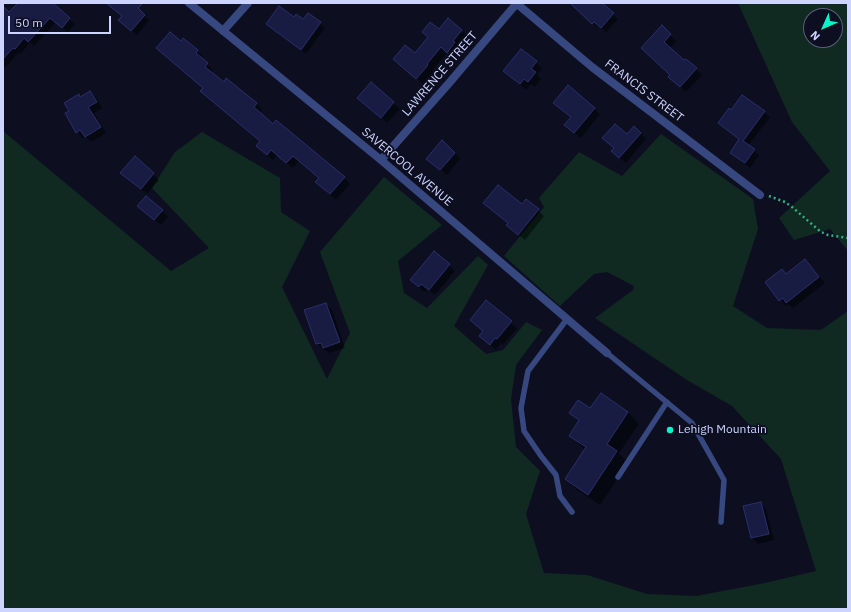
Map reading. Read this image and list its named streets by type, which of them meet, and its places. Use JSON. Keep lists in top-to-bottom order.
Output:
{
  "streets": {
    "street": ["LAWRENCE STREET", "FRANCIS STREET", "SAVERCOOL AVENUE"]
  },
  "crossings": [
    ["LAWRENCE STREET", "FRANCIS STREET"],
    ["LAWRENCE STREET", "SAVERCOOL AVENUE"]
  ],
  "places": ["Lehigh Mountain"],
  "scale_bar": "50 m",
  "north": "bottom left"
}
